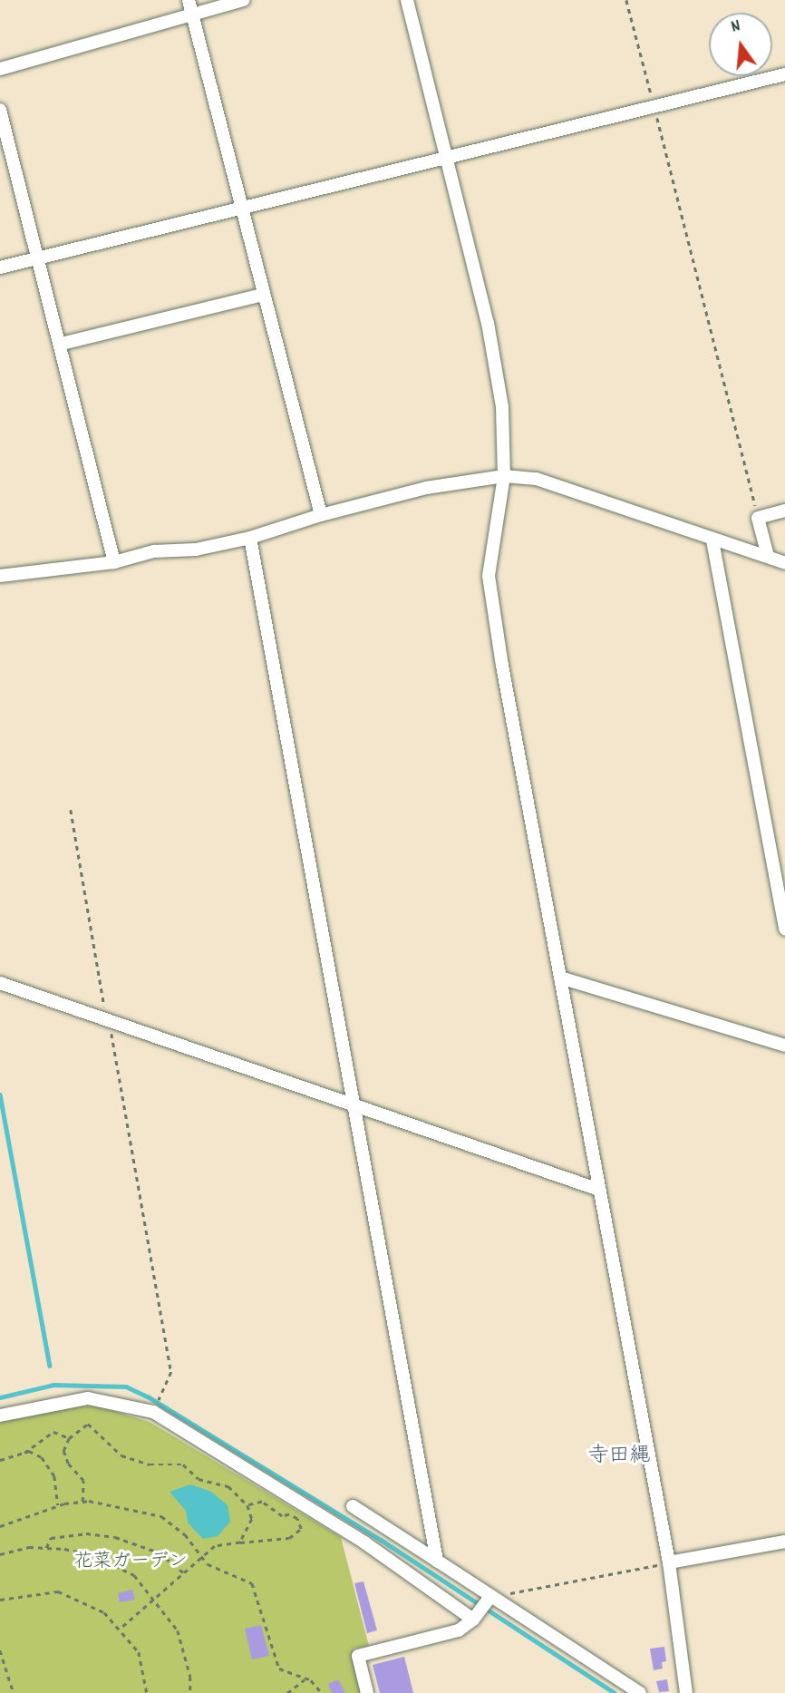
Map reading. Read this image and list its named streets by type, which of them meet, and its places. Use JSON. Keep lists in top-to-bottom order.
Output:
{
  "districts": ["寺田縄"],
  "parks": ["花菜ガーデン"],
  "north": "top"
}
